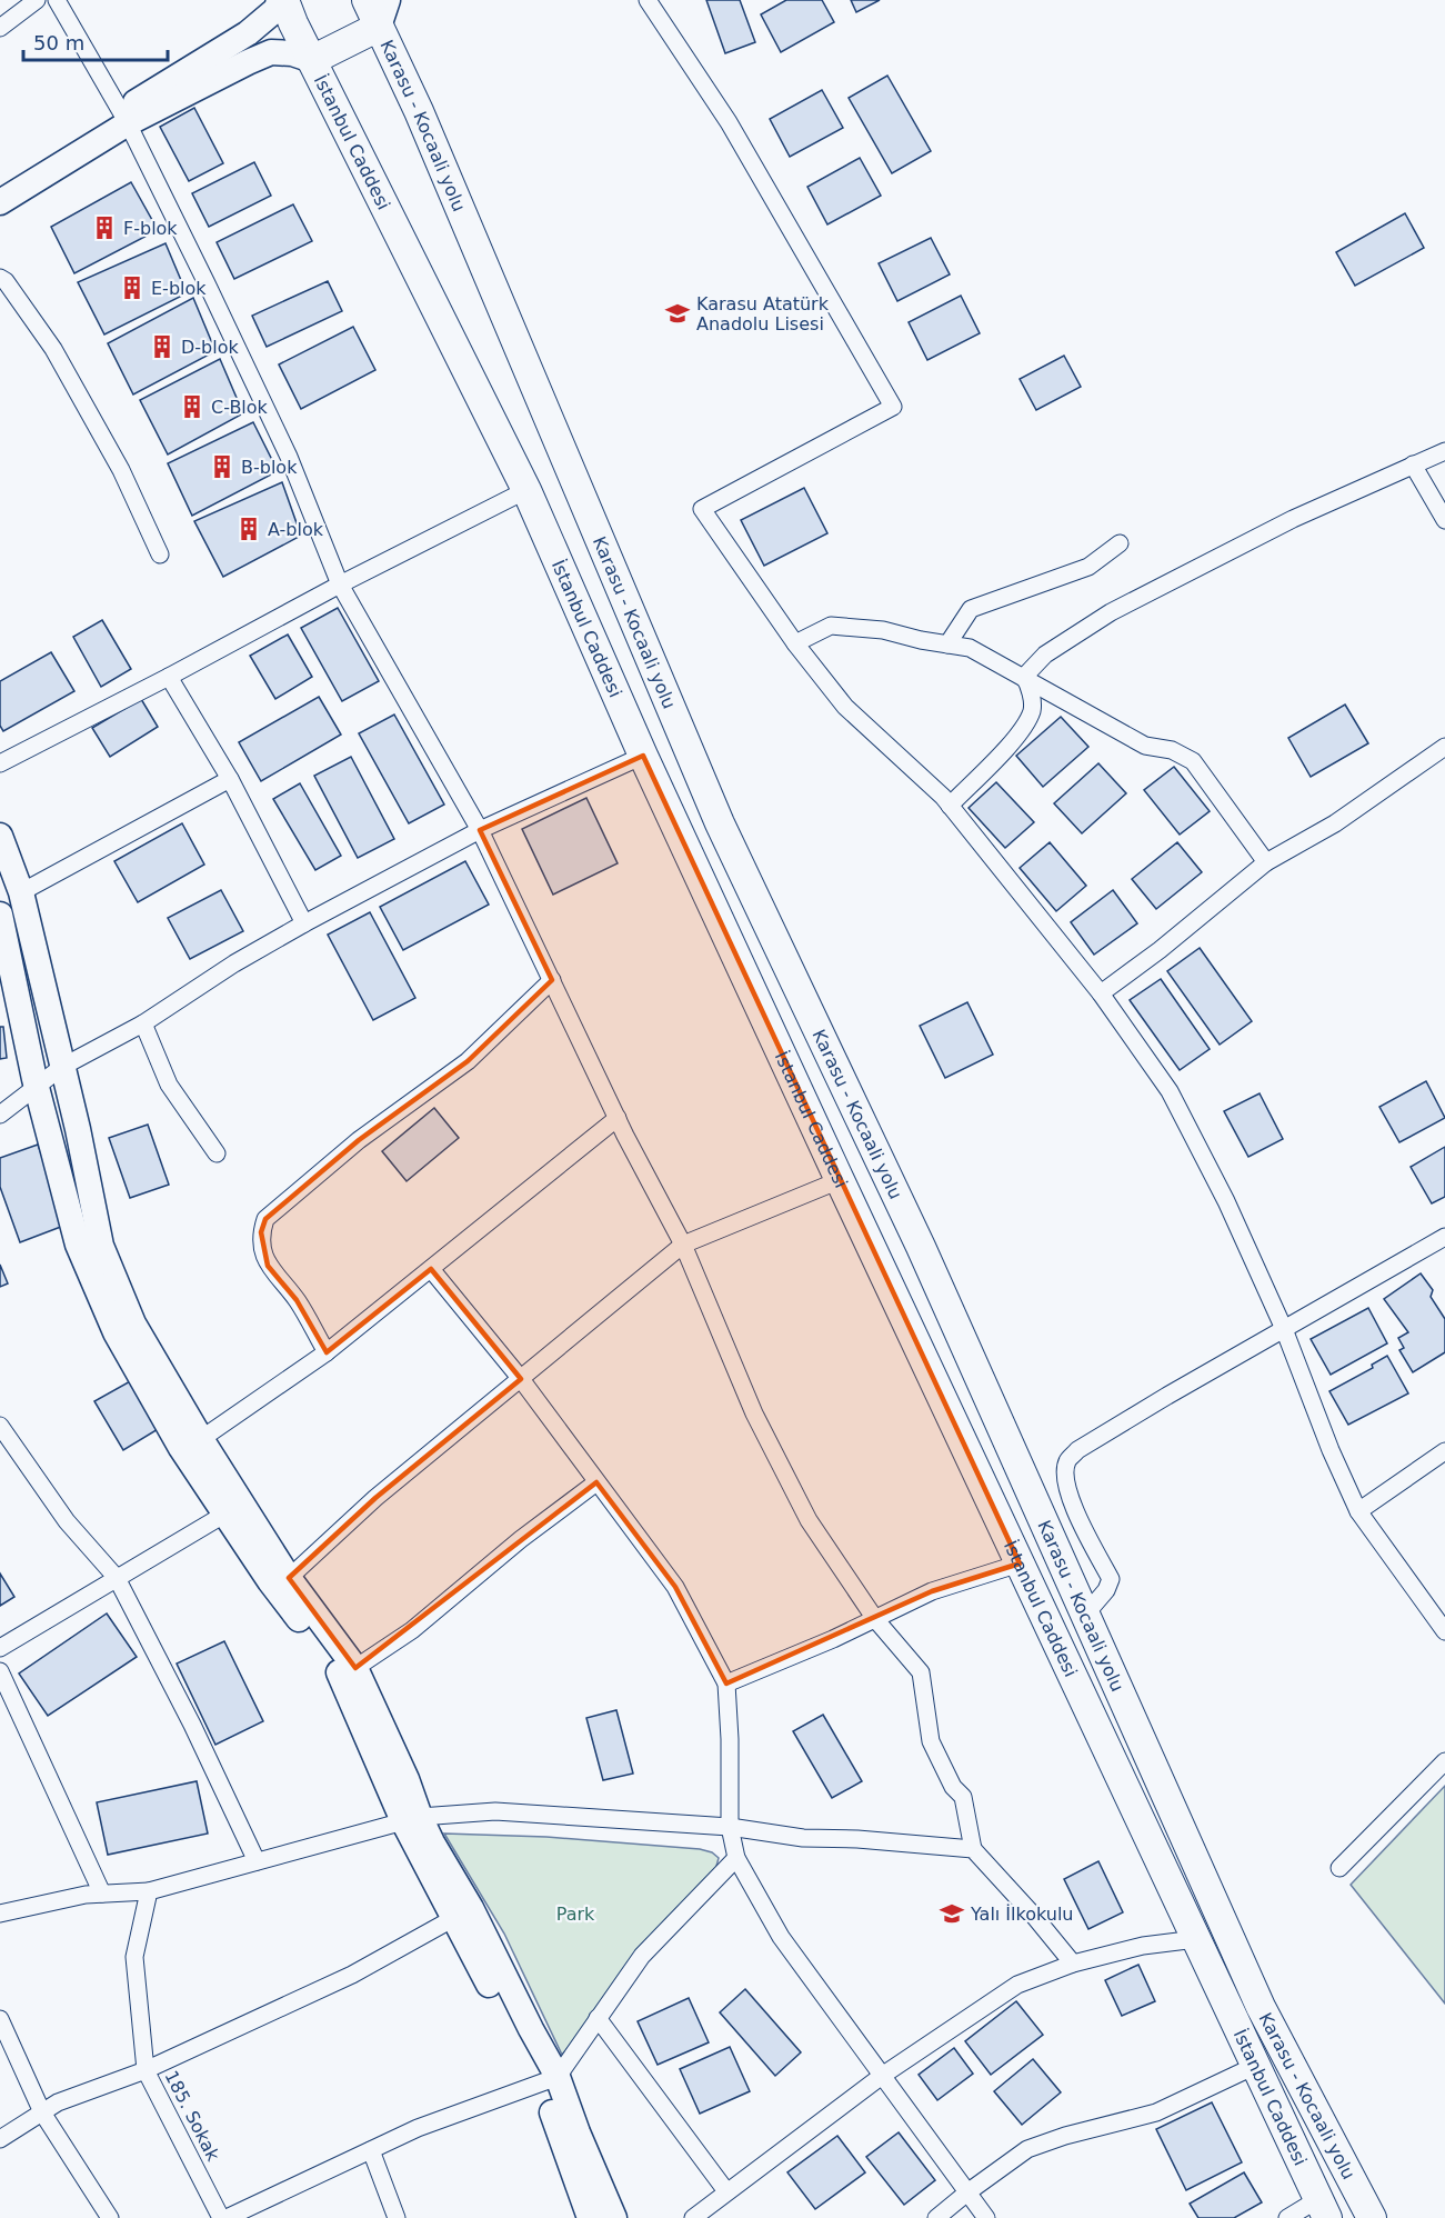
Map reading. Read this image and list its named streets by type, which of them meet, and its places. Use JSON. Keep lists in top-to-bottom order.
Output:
{
  "streets": {
    "highway": ["Karasu - Kocaali yolu", "İstanbul Caddesi"],
    "street": ["185. Sokak"]
  },
  "parks": ["Park"],
  "places": {
    "building": [
      "F-blok",
      "E-blok",
      "D-blok",
      "C-Blok",
      "B-blok",
      "A-blok"
    ],
    "school or university": ["Karasu Atatürk Anadolu Lisesi", "Yalı İlkokulu"]
  },
  "scale_bar": "50 m"
}
